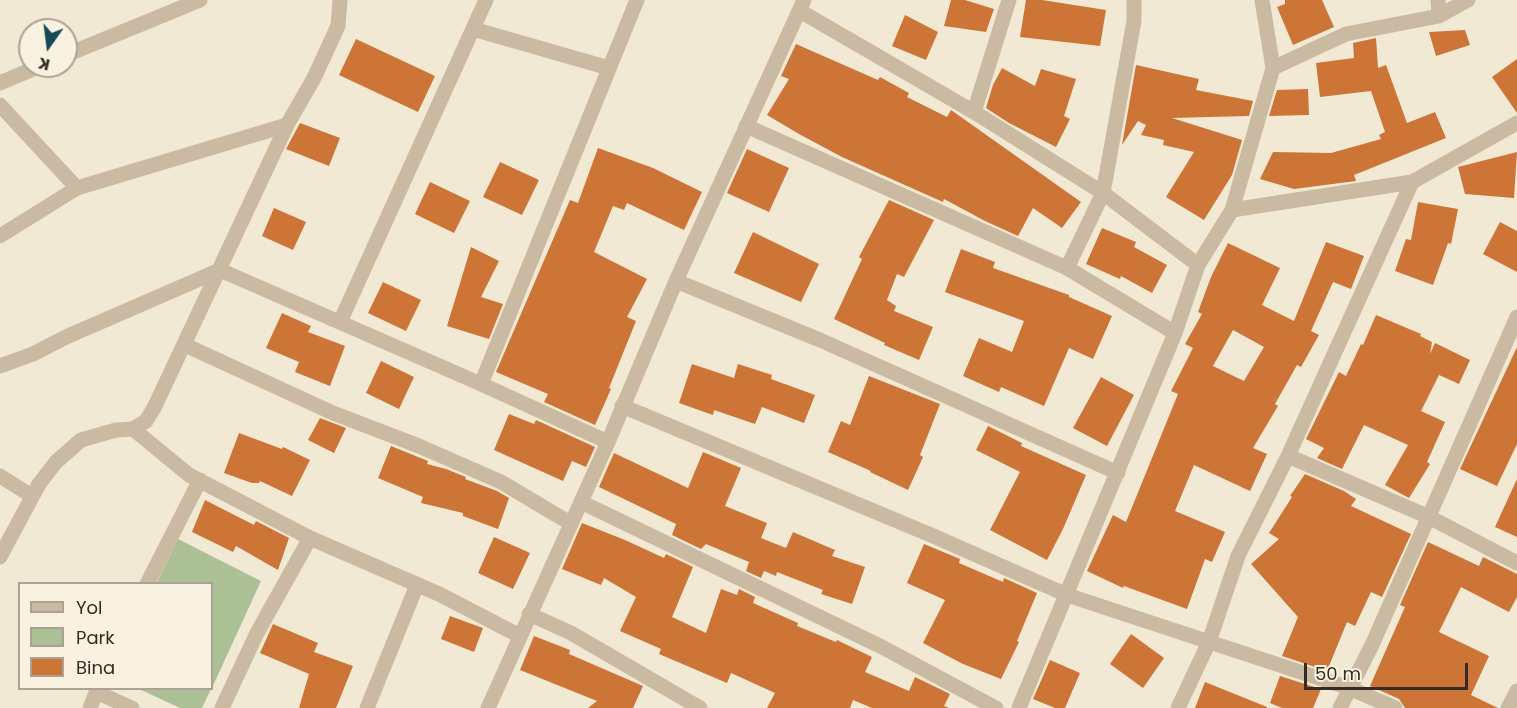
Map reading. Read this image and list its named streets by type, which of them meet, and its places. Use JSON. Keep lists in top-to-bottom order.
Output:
{
  "legend": ["Yol", "Park", "Bina"],
  "scale_bar": "50 m",
  "north": "bottom"
}
